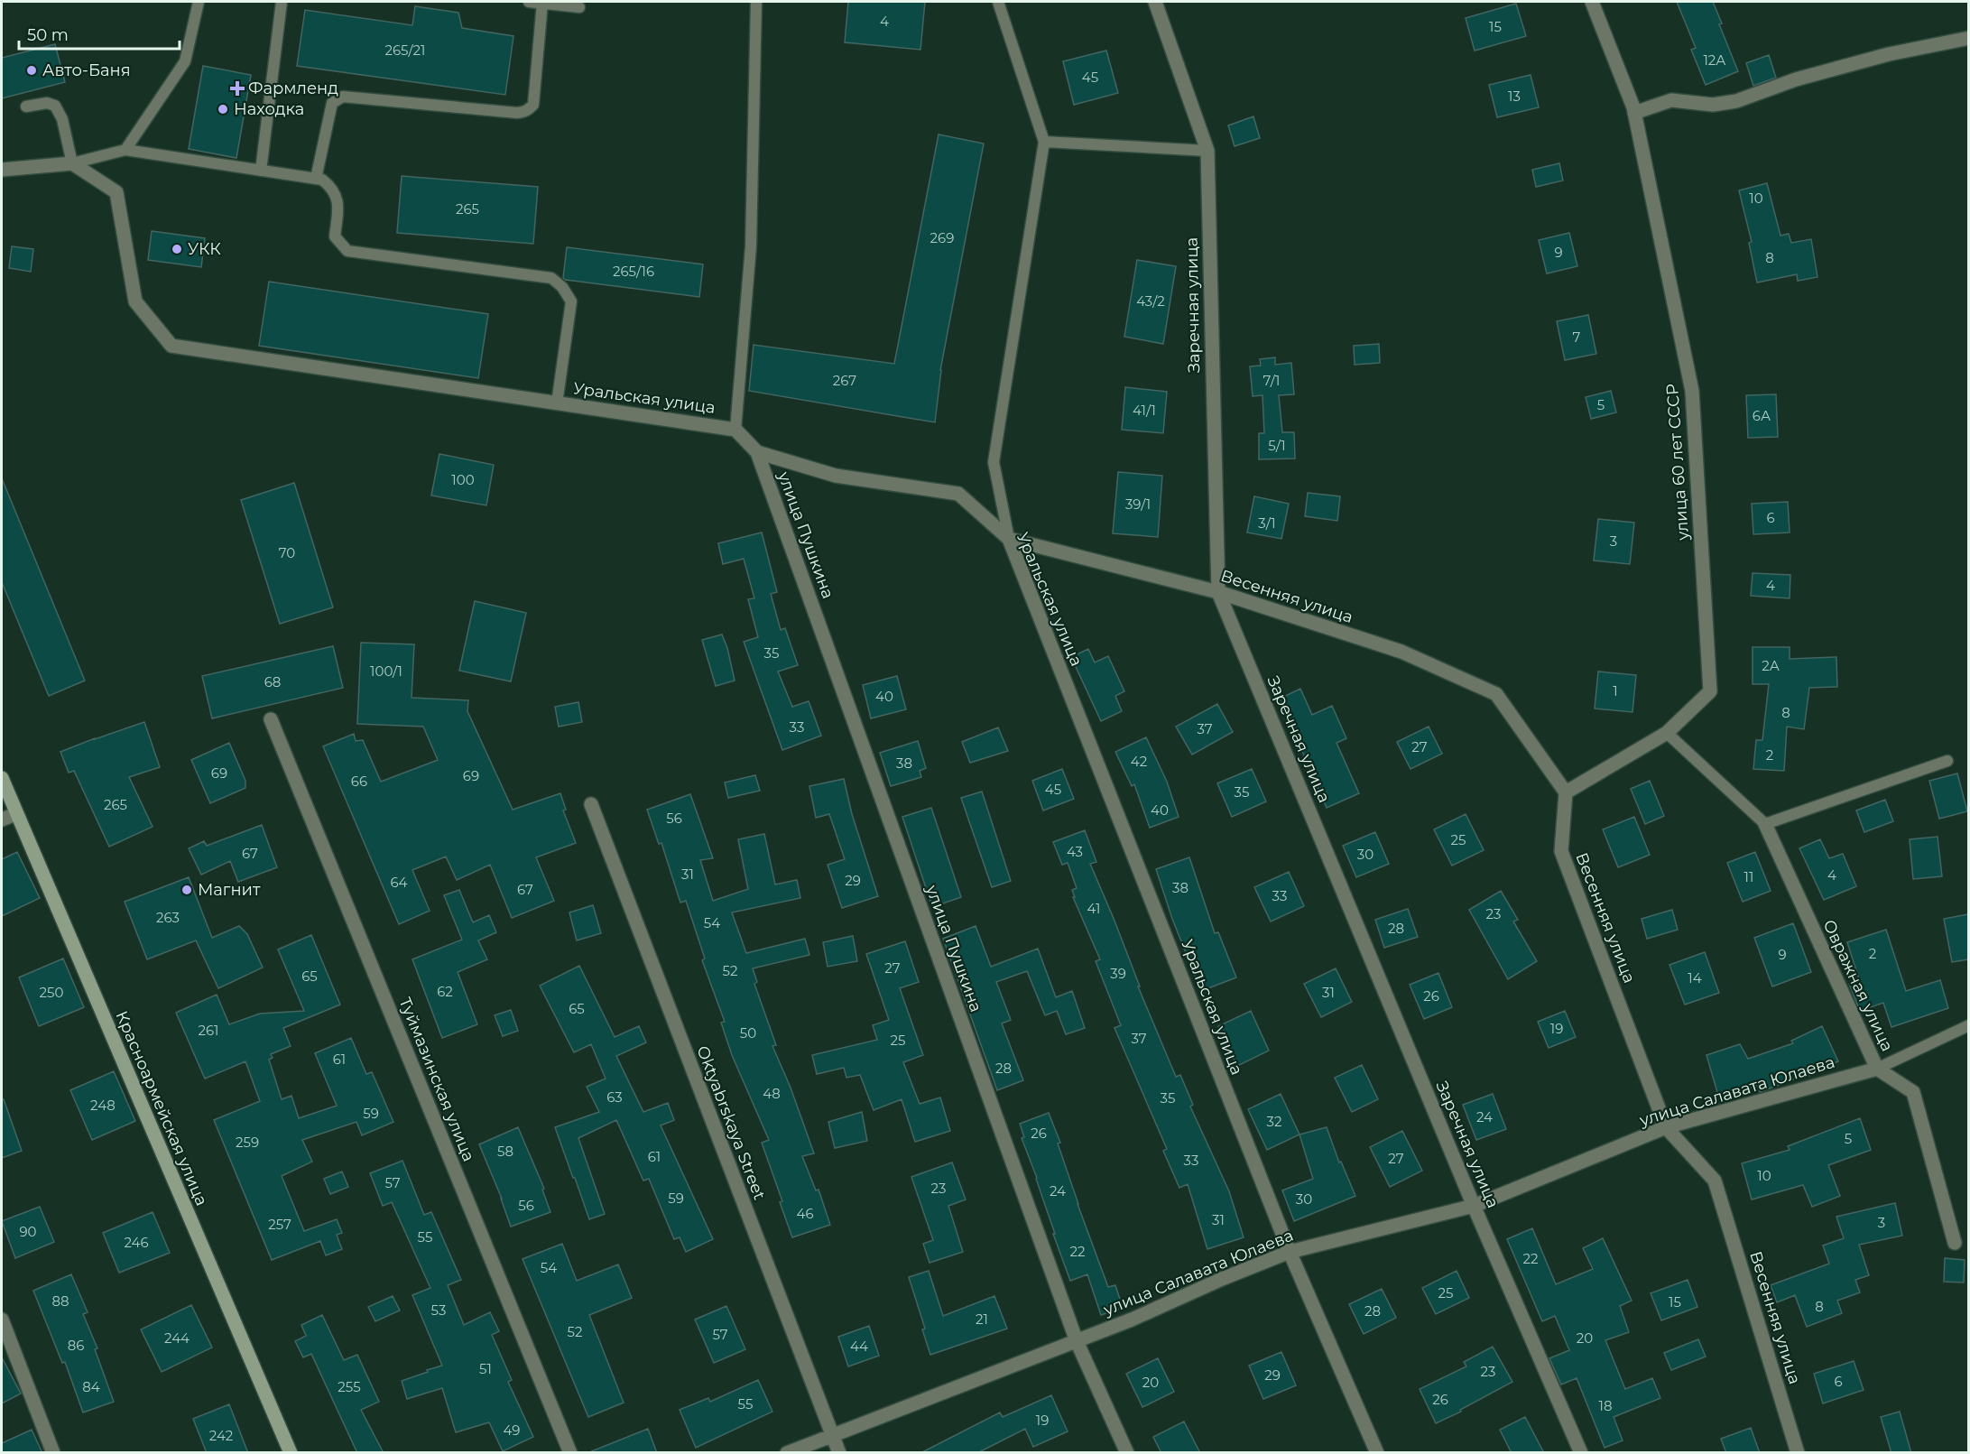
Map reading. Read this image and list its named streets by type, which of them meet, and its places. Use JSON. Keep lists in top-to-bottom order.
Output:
{
  "streets": {
    "main road": ["Красноармейская улица"],
    "street": [
      "Заречная улица",
      "Уральская улица",
      "улица 60 лет СССР",
      "улица Пушкина",
      "Весенняя улица",
      "Овражная улица",
      "Туймазинская улица",
      "улица Салавата Юлаева",
      "Oktyabrskaya Street"
    ]
  },
  "crossings": [
    ["Заречная улица", "Весенняя улица"],
    ["Заречная улица", "улица Салавата Юлаева"],
    ["Уральская улица", "улица Пушкина"],
    ["Уральская улица", "Весенняя улица"],
    ["Уральская улица", "улица Салавата Юлаева"],
    ["улица 60 лет СССР", "Весенняя улица"],
    ["улица Пушкина", "улица Салавата Юлаева"],
    ["Весенняя улица", "улица Салавата Юлаева"],
    ["Овражная улица", "улица Салавата Юлаева"],
    ["улица Салавата Юлаева", "Oktyabrskaya Street"]
  ],
  "places": {
    "other": [
      "Авто-Баня",
      "Находка",
      "УКК",
      "Магнит"
    ],
    "health": ["Фармленд"]
  },
  "house_numbers": [
    "4",
    "15",
    "265/21",
    "12А",
    "45",
    "13",
    "10",
    "265",
    "269",
    "9",
    "8",
    "265/16",
    "43/2",
    "7",
    "267",
    "7/1",
    "5",
    "41/1",
    "6А",
    "5/1",
    "100",
    "39/1",
    "6",
    "3/1",
    "3",
    "70",
    "4",
    "35",
    "2А",
    "100/1",
    "68",
    "1",
    "40",
    "8",
    "33",
    "37",
    "27",
    "2",
    "42",
    "38",
    "69",
    "69",
    "66",
    "45",
    "35",
    "265",
    "40",
    "56",
    "25",
    "43",
    "67",
    "30",
    "31",
    "4",
    "11",
    "29",
    "64",
    "38",
    "67",
    "33",
    "41",
    "23",
    "263",
    "54",
    "28",
    "2",
    "9",
    "27",
    "52",
    "39",
    "65",
    "14",
    "62",
    "250",
    "31",
    "26",
    "65",
    "19",
    "261",
    "50",
    "37",
    "25",
    "61",
    "28",
    "48",
    "63",
    "35",
    "248",
    "59",
    "24",
    "32",
    "26",
    "5",
    "259",
    "58",
    "61",
    "27",
    "33",
    "10",
    "57",
    "23",
    "24",
    "59",
    "30",
    "56",
    "46",
    "31",
    "3",
    "257",
    "90",
    "55",
    "246",
    "22",
    "22",
    "54",
    "25",
    "88",
    "15",
    "8",
    "53",
    "28",
    "21",
    "52",
    "57",
    "244",
    "20",
    "86",
    "44",
    "51",
    "23",
    "29",
    "6",
    "20",
    "84",
    "255",
    "26",
    "55",
    "18",
    "19",
    "49",
    "242"
  ],
  "scale_bar": "50 m"
}
